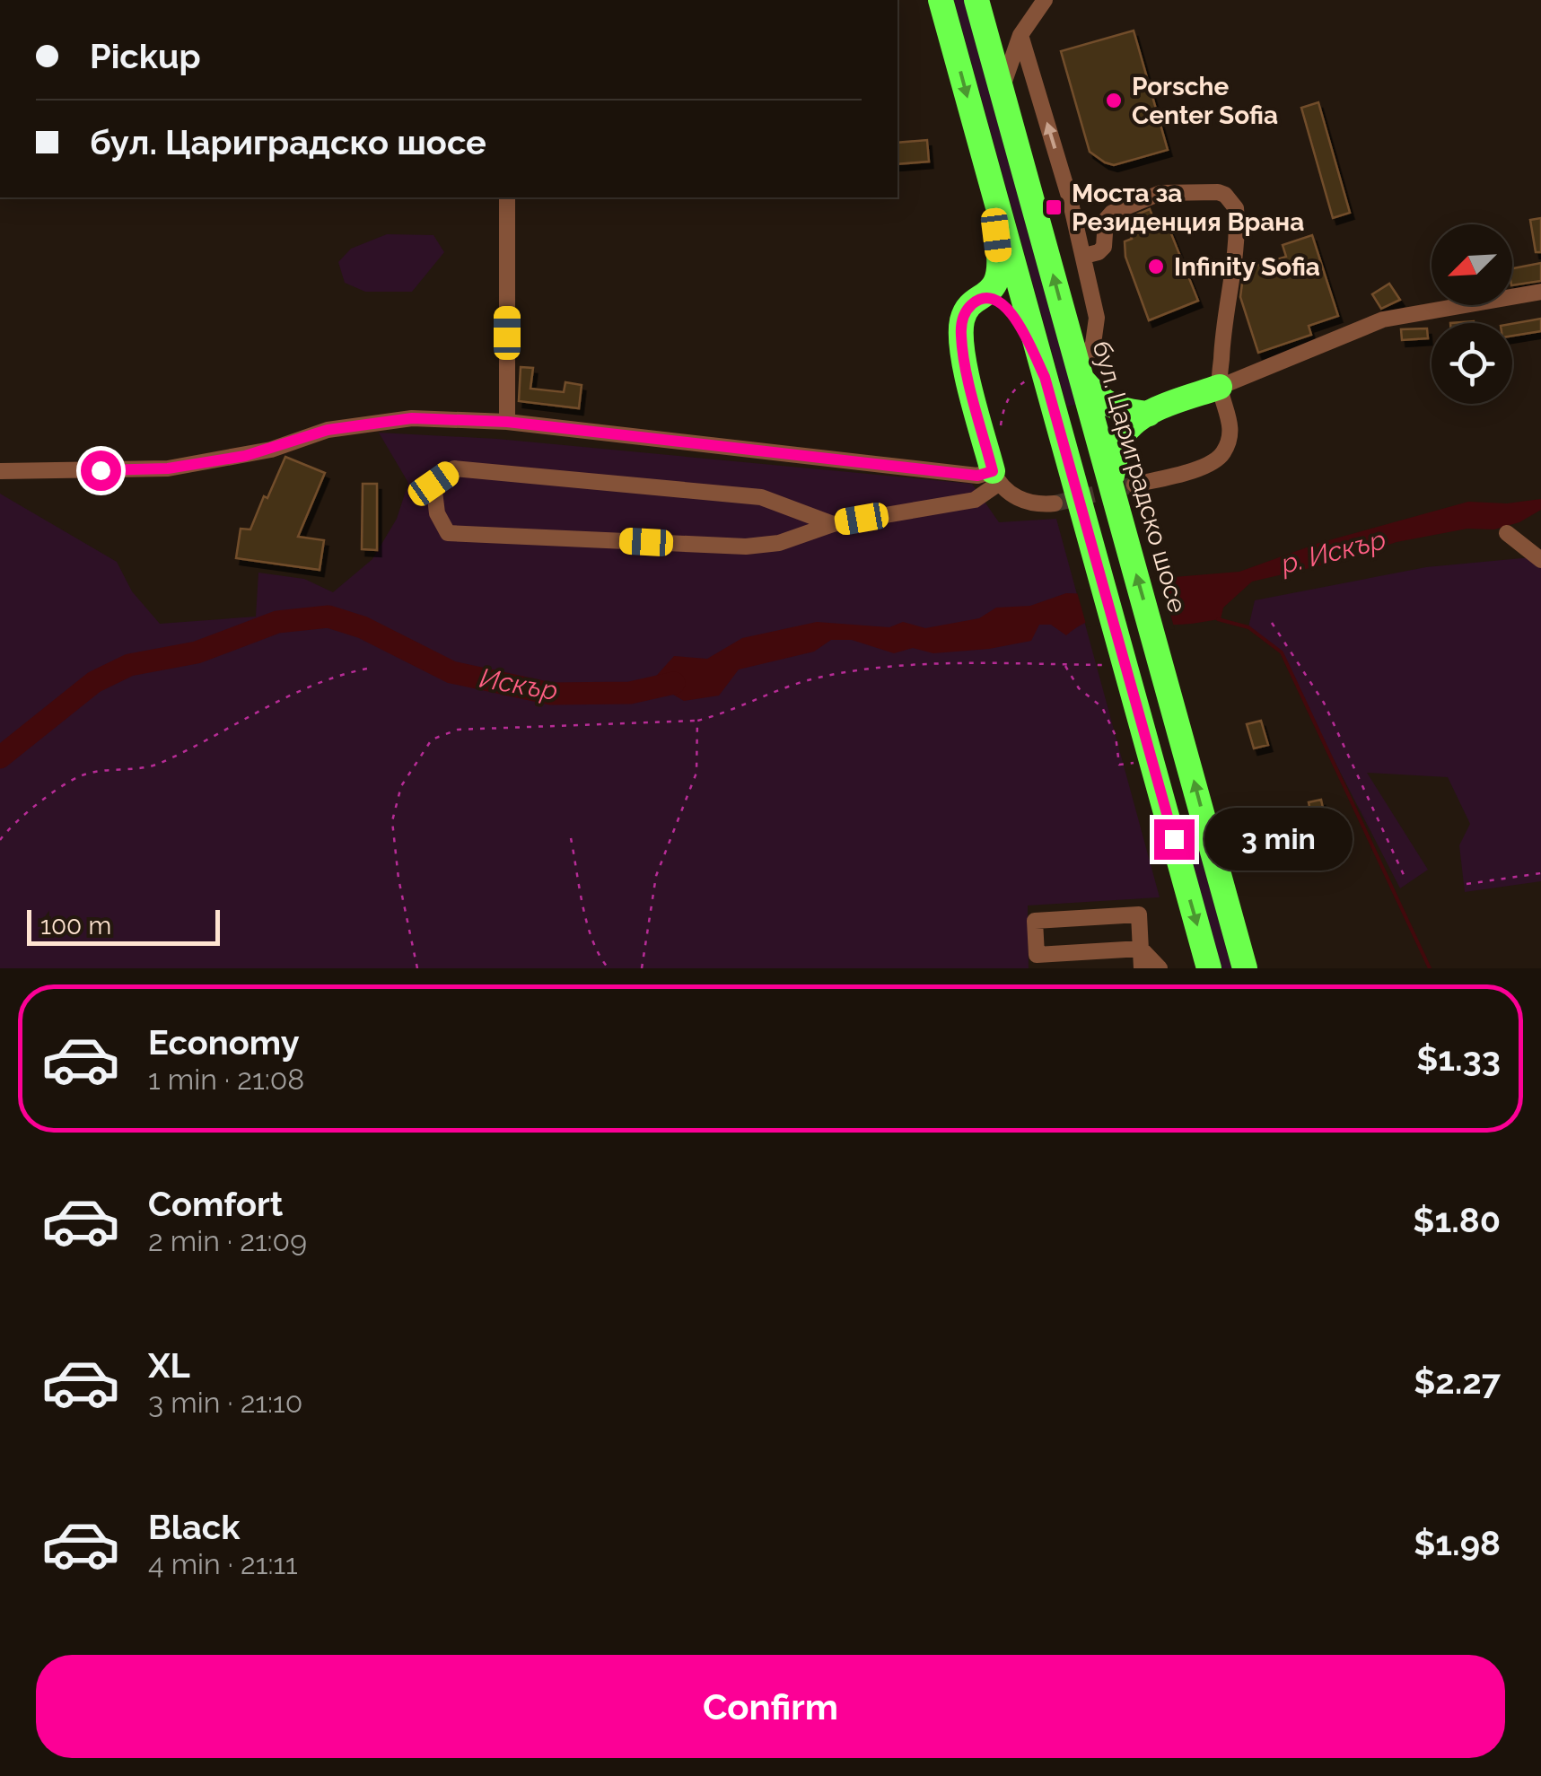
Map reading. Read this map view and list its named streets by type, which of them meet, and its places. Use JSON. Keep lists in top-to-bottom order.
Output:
{
  "streets": {
    "highway": ["бул. Цариградско шосе"]
  },
  "water": ["р. Искър", "Искър"],
  "places": {
    "other": ["Porsche Center Sofia", "Infinity Sofia"],
    "transit": ["Моста за Резиденция Врана"]
  },
  "scale_bar": "100 m",
  "north": "bottom left",
  "page": {
    "banner": ["Pickup", "бул. Цариградско шосе"],
    "bubble": "3 min",
    "scale": "100 m",
    "list": [
      {
        "name": "Economy",
        "note": "1 min · 21:08",
        "value": "$1.33"
      },
      {
        "name": "Comfort",
        "note": "2 min · 21:09",
        "value": "$1.80"
      },
      {
        "name": "XL",
        "note": "3 min · 21:10",
        "value": "$2.27"
      },
      {
        "name": "Black",
        "note": "4 min · 21:11",
        "value": "$1.98"
      }
    ],
    "buttons": "Confirm"
  }
}
